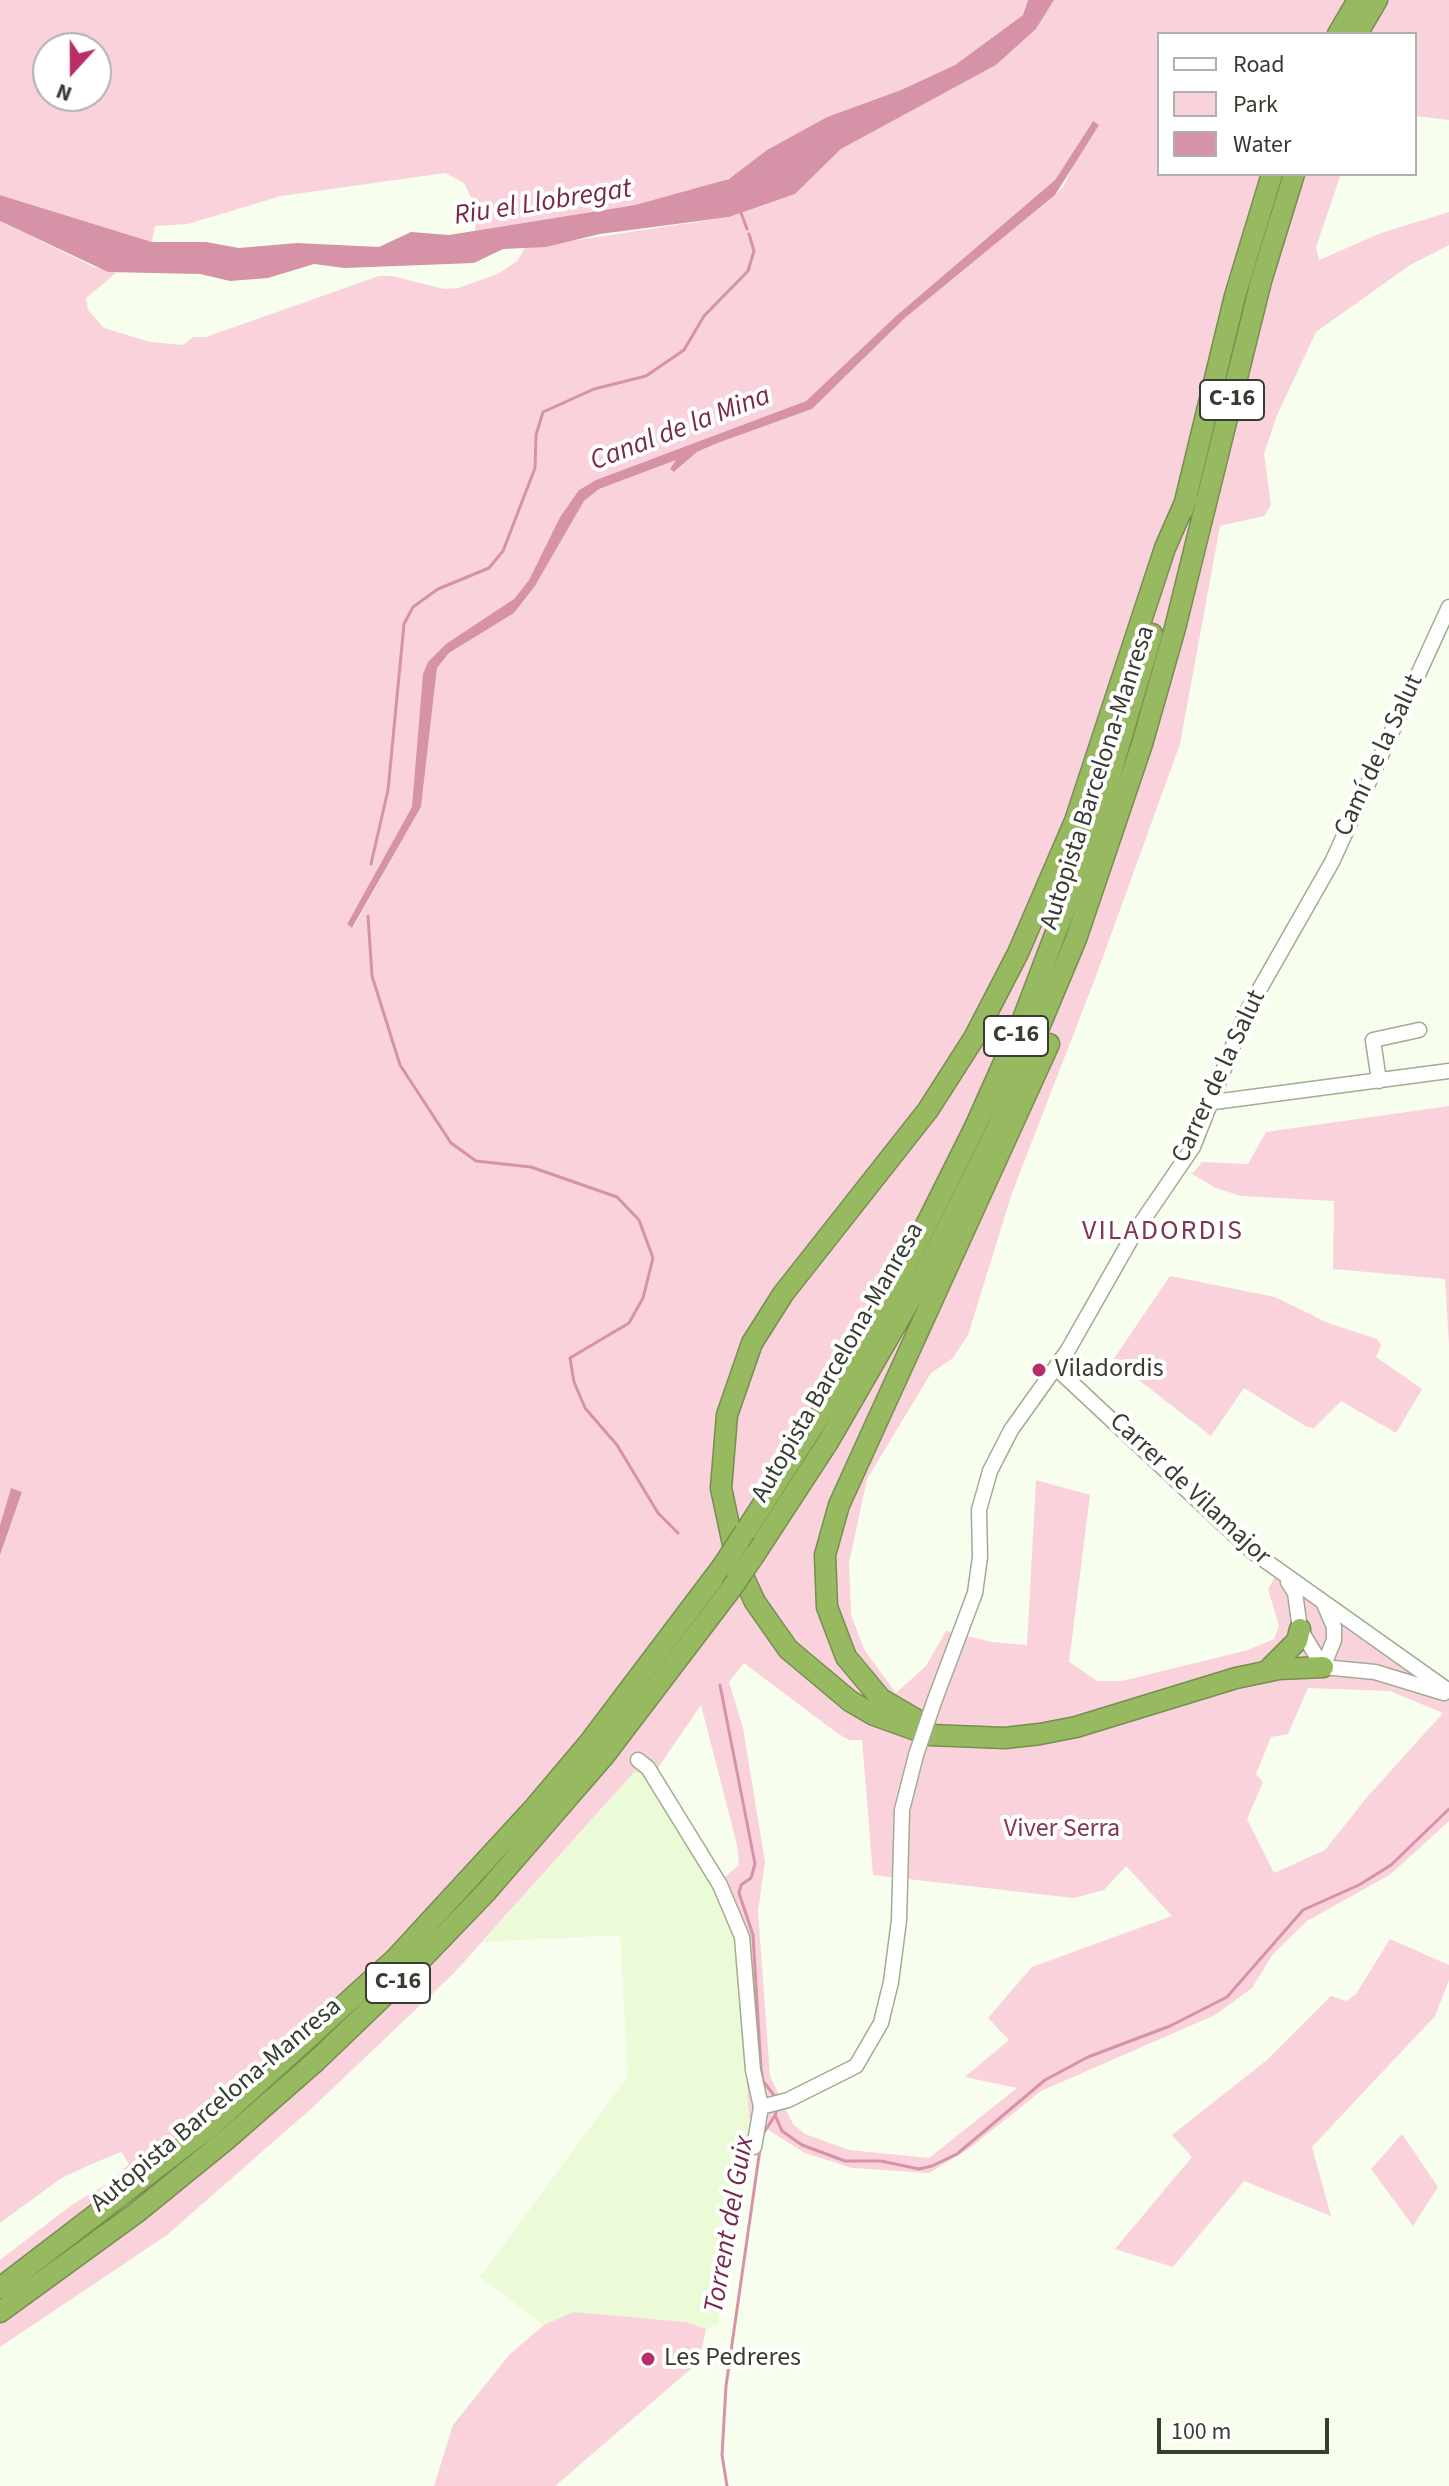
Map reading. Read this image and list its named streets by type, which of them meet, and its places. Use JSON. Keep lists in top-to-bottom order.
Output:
{
  "streets": {
    "highway": ["C-16", "Autopista Barcelona-Manresa"],
    "street": ["Camí de la Salut", "Carrer de la Salut", "Carrer de Vilamajor"]
  },
  "crossings": [
    ["Camí de la Salut", "Carrer de la Salut"],
    ["Carrer de la Salut", "Carrer de Vilamajor"]
  ],
  "districts": ["VILADORDIS"],
  "water": ["Riu el Llobregat", "Canal de la Mina", "Torrent del Guix"],
  "parks": ["Viver Serra"],
  "places": ["Viladordis", "Les Pedreres"],
  "legend": ["Road", "Park", "Water"],
  "scale_bar": "100 m",
  "north": "bottom"
}
